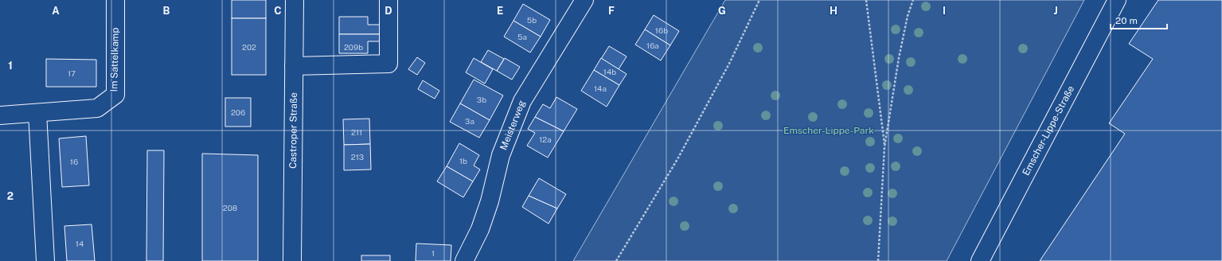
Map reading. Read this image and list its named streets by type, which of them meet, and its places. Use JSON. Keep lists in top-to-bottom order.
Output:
{
  "streets": {
    "street": [
      "Im Sattelkamp",
      "Meisterweg",
      "Castroper Straße",
      "Emscher-Lippe-Straße"
    ]
  },
  "parks": ["Emscher-Lippe-Park"],
  "house_numbers": [
    "5b",
    "16b",
    "5a",
    "16a",
    "202",
    "209b",
    "14b",
    "17",
    "14a",
    "3b",
    "206",
    "3a",
    "211",
    "12a",
    "213",
    "1b",
    "16",
    "208",
    "14",
    "1"
  ],
  "scale_bar": "20 m",
  "grid": {
    "columns": [
      "A",
      "B",
      "C",
      "D",
      "E",
      "F",
      "G",
      "H",
      "I",
      "J"
    ],
    "rows": ["1", "2"]
  }
}
